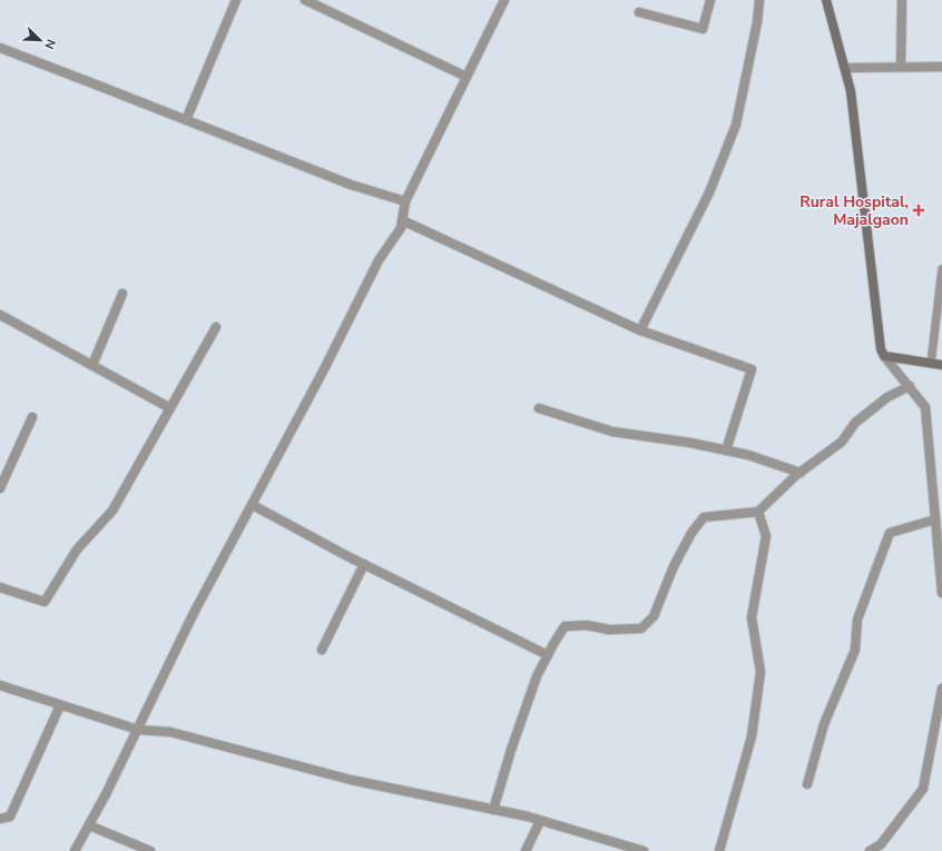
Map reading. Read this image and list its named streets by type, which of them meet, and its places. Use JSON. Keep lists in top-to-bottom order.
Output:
{
  "places": {
    "health": ["Rural Hospital, Majalgaon"]
  },
  "north": "bottom right"
}
